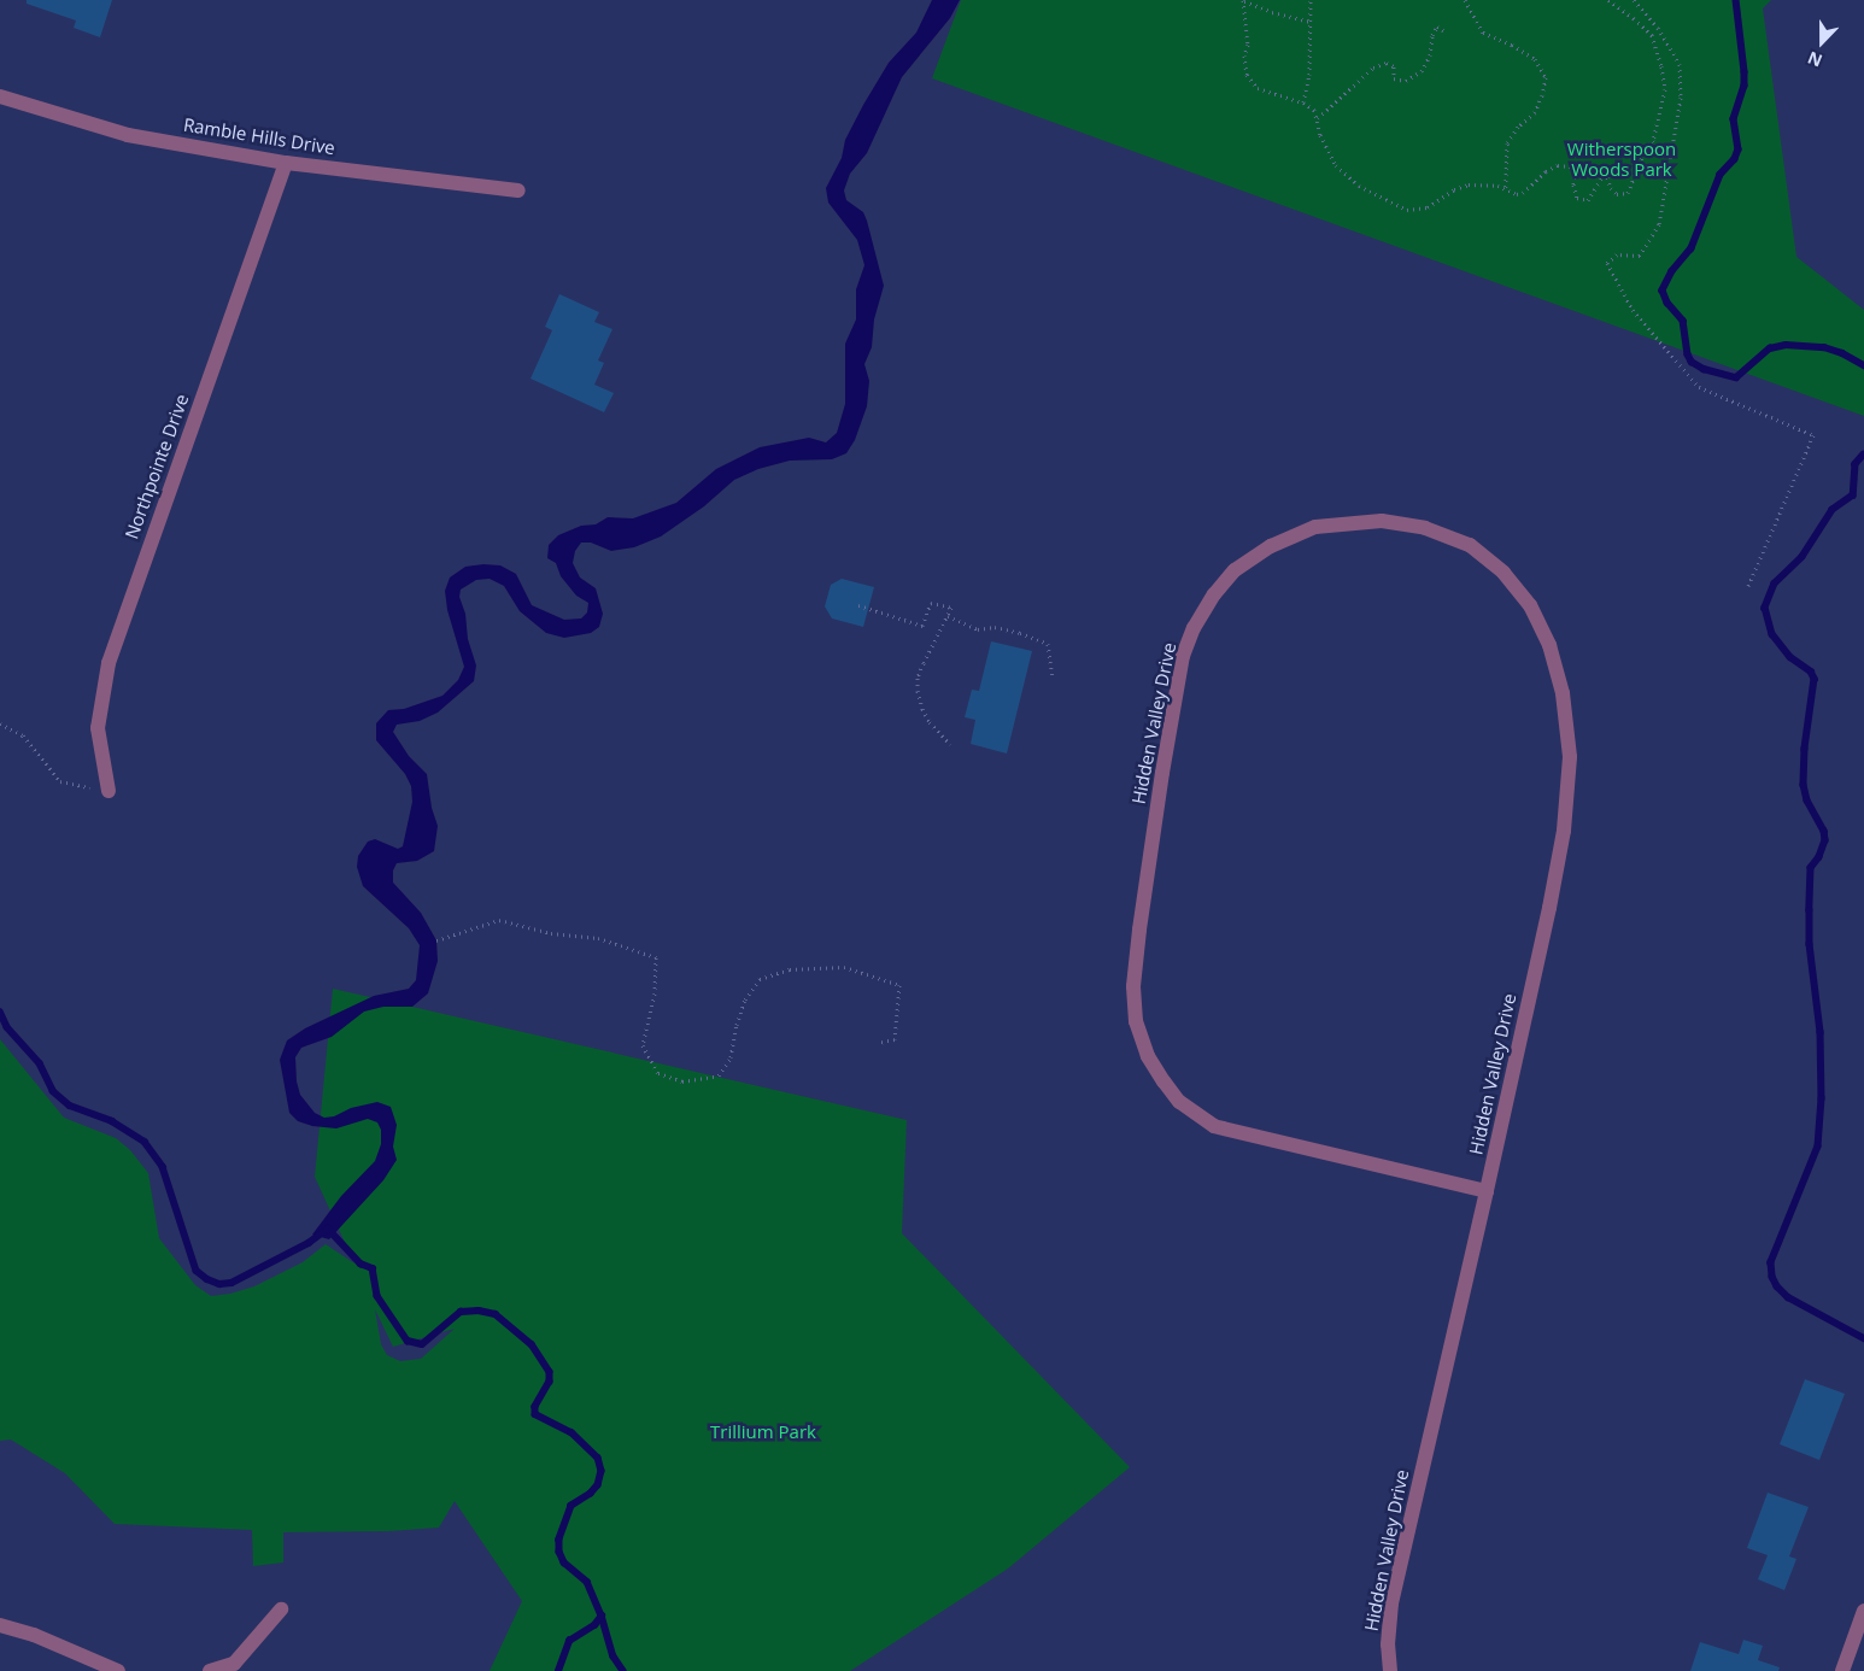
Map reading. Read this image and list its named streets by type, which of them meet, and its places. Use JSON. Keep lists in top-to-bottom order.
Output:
{
  "streets": {
    "street": ["Ramble Hills Drive", "Northpointe Drive", "Hidden Valley Drive"]
  },
  "crossings": [
    ["Ramble Hills Drive", "Northpointe Drive"]
  ],
  "parks": ["Witherspoon Woods Park", "Trillium Park"],
  "north": "bottom"
}
